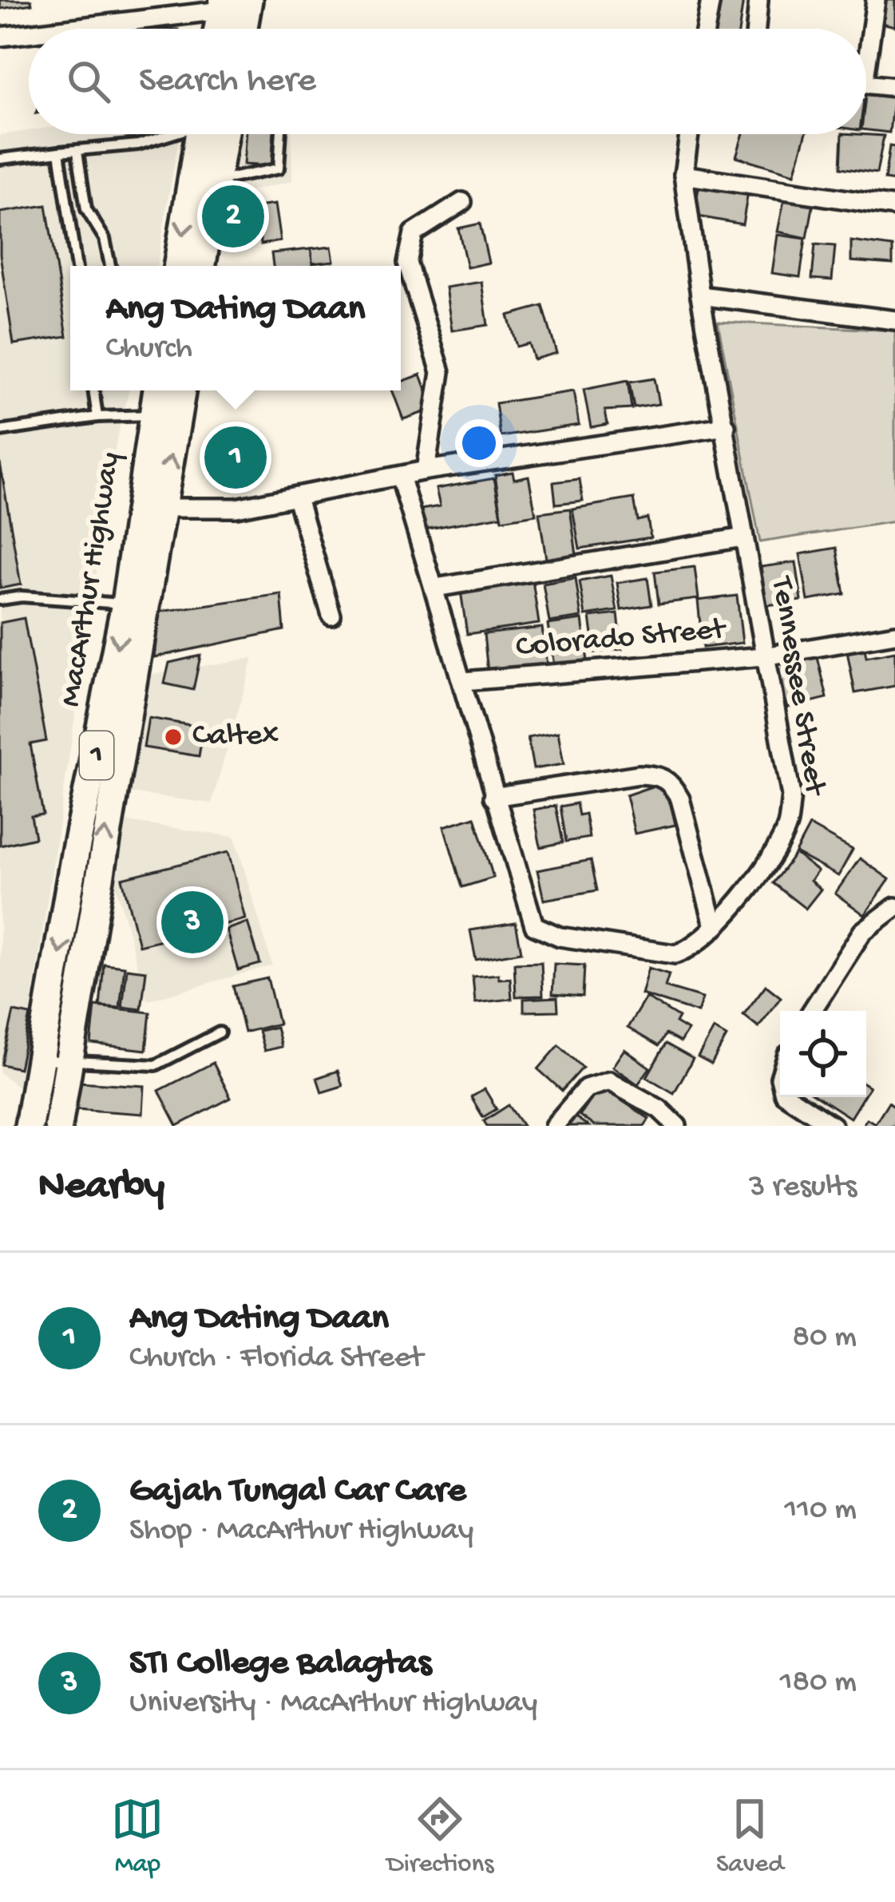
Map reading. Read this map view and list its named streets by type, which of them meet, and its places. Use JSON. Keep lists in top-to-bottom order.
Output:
{
  "streets": {
    "highway": ["MacArthur Highway", "1"],
    "street": ["Colorado Street", "Tennessee Street"]
  },
  "crossings": [
    ["Colorado Street", "Tennessee Street"]
  ],
  "places": ["Caltex"],
  "page": {
    "search": "Search here",
    "pins": ["2", "1", "3"],
    "popup": ["Ang Dating Daan", "Church"],
    "heading": ["Nearby", "3 results"],
    "list": [
      {
        "mark": "1",
        "name": "Ang Dating Daan",
        "note": "Church · Florida Street",
        "value": "80 m"
      },
      {
        "mark": "2",
        "name": "Gajah Tungal Car Care",
        "note": "Shop · MacArthur Highway",
        "value": "110 m"
      },
      {
        "mark": "3",
        "name": "STI College Balagtas",
        "note": "University · MacArthur Highway",
        "value": "180 m"
      }
    ],
    "nav": ["Map", "Directions", "Saved"]
  }
}
